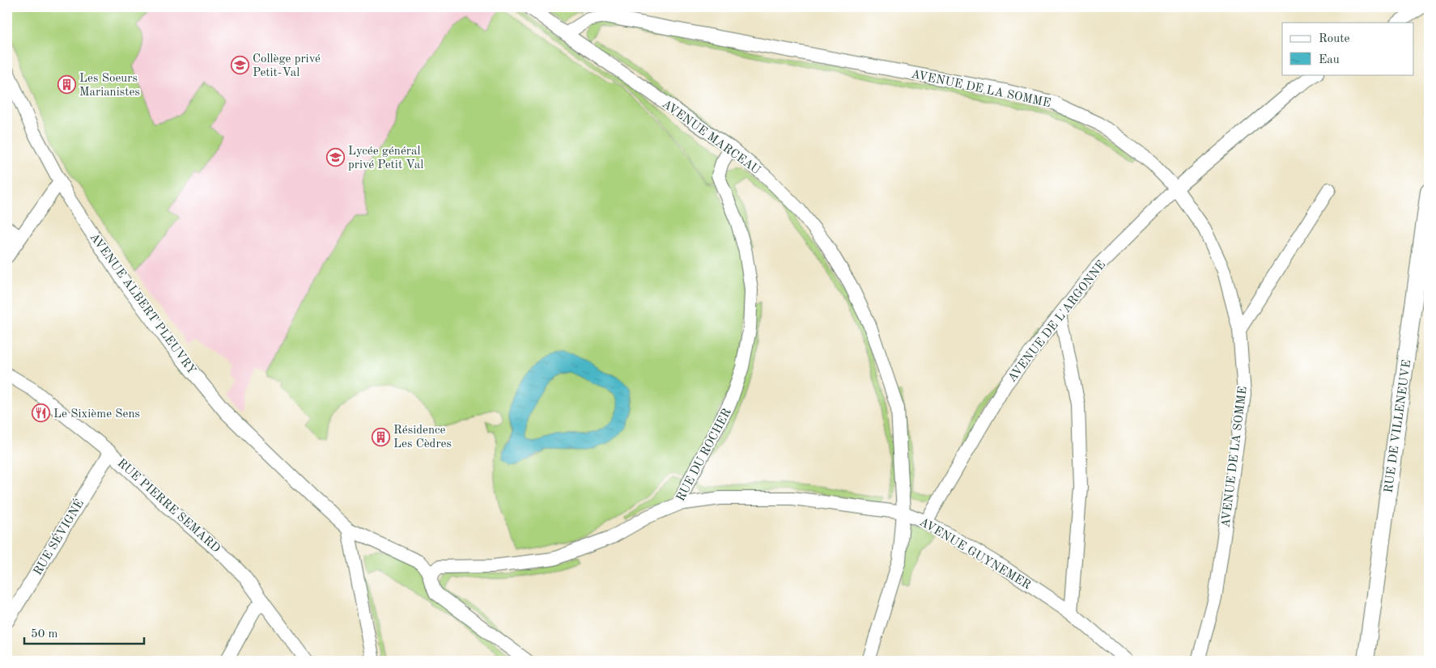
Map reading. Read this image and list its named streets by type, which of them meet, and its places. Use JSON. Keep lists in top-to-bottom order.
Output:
{
  "streets": {
    "street": [
      "AVENUE DE LA SOMME",
      "AVENUE MARCEAU",
      "AVENUE ALBERT PLEUVRY",
      "AVENUE DE L'ARGONNE",
      "RUE DE VILLENEUVE",
      "RUE DU ROCHER",
      "RUE PIERRE SEMARD",
      "RUE SÉVIGNÉ",
      "AVENUE GUYNEMER"
    ]
  },
  "crossings": [
    ["AVENUE DE LA SOMME", "AVENUE MARCEAU"],
    ["AVENUE DE LA SOMME", "AVENUE DE L'ARGONNE"],
    ["AVENUE MARCEAU", "RUE DU ROCHER"],
    ["AVENUE MARCEAU", "AVENUE GUYNEMER"],
    ["AVENUE ALBERT PLEUVRY", "RUE DU ROCHER"],
    ["AVENUE DE L'ARGONNE", "AVENUE GUYNEMER"],
    ["RUE DU ROCHER", "AVENUE GUYNEMER"],
    ["RUE PIERRE SEMARD", "RUE SÉVIGNÉ"]
  ],
  "places": {
    "school or university": ["Collège privé Petit-Val", "Lycée général privé Petit Val"],
    "building": ["Les Soeurs Marianistes", "Résidence Les Cèdres"],
    "restaurant": ["Le Sixième Sens"]
  },
  "legend": ["Route", "Eau"],
  "scale_bar": "50 m"
}
